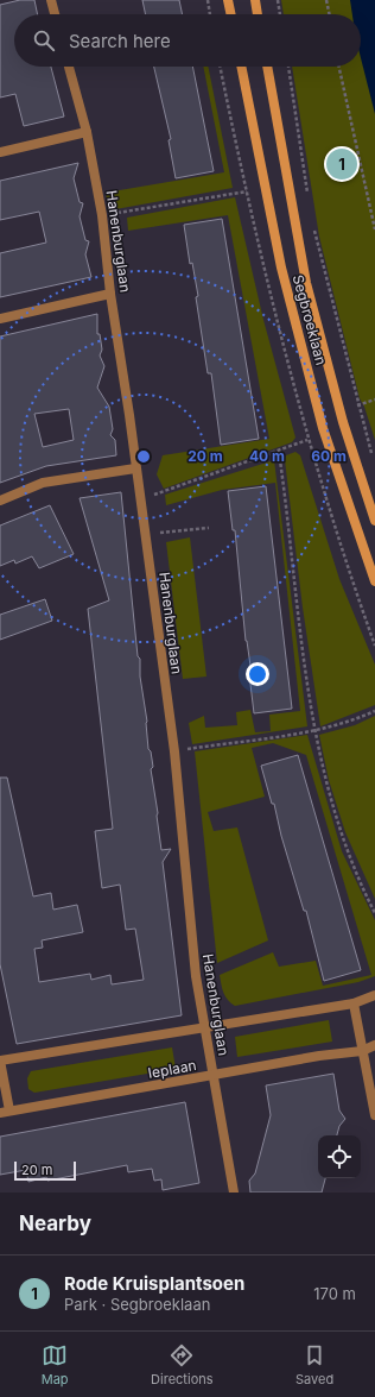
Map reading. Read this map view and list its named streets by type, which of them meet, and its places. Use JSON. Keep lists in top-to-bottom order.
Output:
{
  "streets": {
    "main road": ["Segbroeklaan"],
    "street": ["Hanenburglaan", "Ieplaan"]
  },
  "crossings": [
    ["Hanenburglaan", "Ieplaan"]
  ],
  "scale_bar": "20 m",
  "page": {
    "search": "Search here",
    "pins": "1",
    "scale": "20 m",
    "heading": "Nearby",
    "list": [
      {
        "mark": "1",
        "name": "Rode Kruisplantsoen",
        "note": "Park · Segbroeklaan",
        "value": "170 m"
      }
    ],
    "nav": ["Map", "Directions", "Saved"]
  },
  "rings": ["20 m", "40 m", "60 m"]
}
